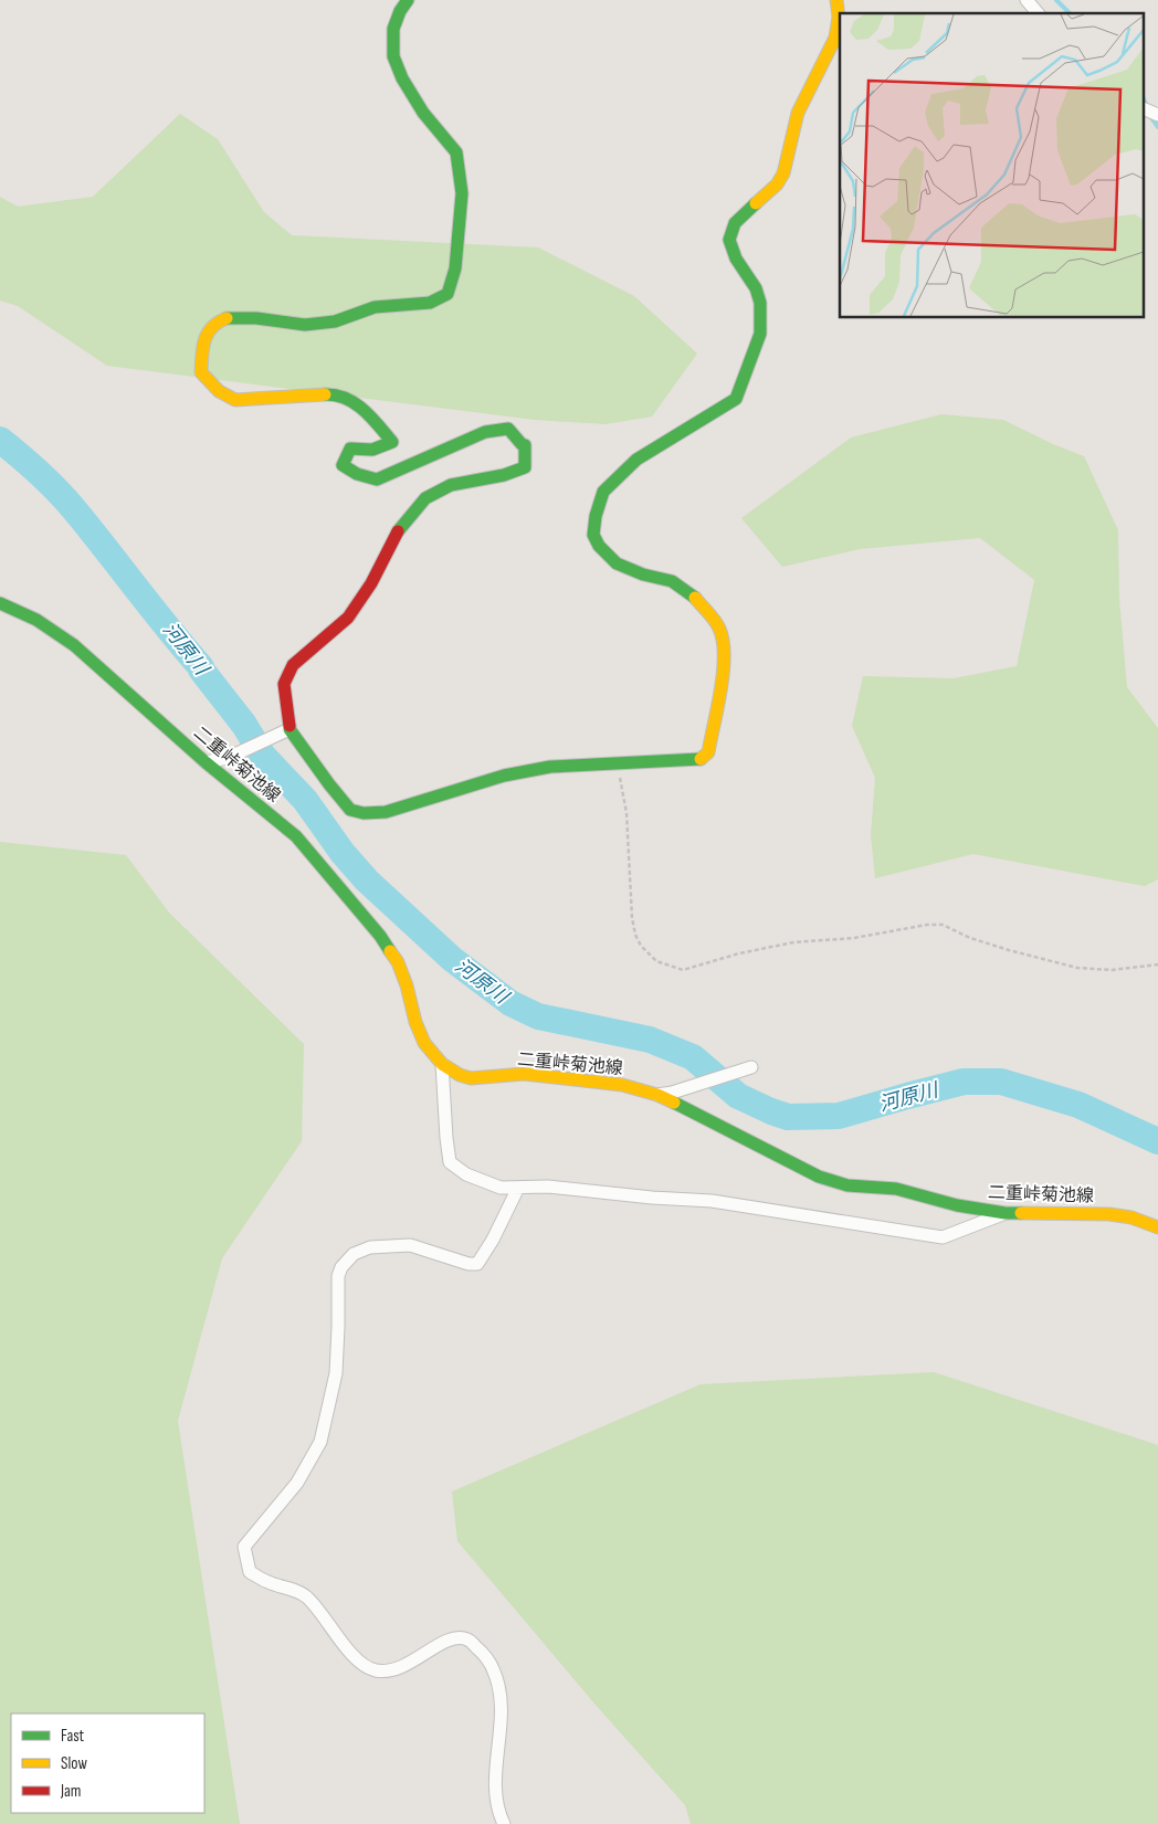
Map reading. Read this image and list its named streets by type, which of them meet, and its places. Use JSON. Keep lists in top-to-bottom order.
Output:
{
  "streets": {
    "street": ["二重峠菊池線"]
  },
  "water": ["河原川"],
  "legend": ["Fast", "Slow", "Jam"]
}
